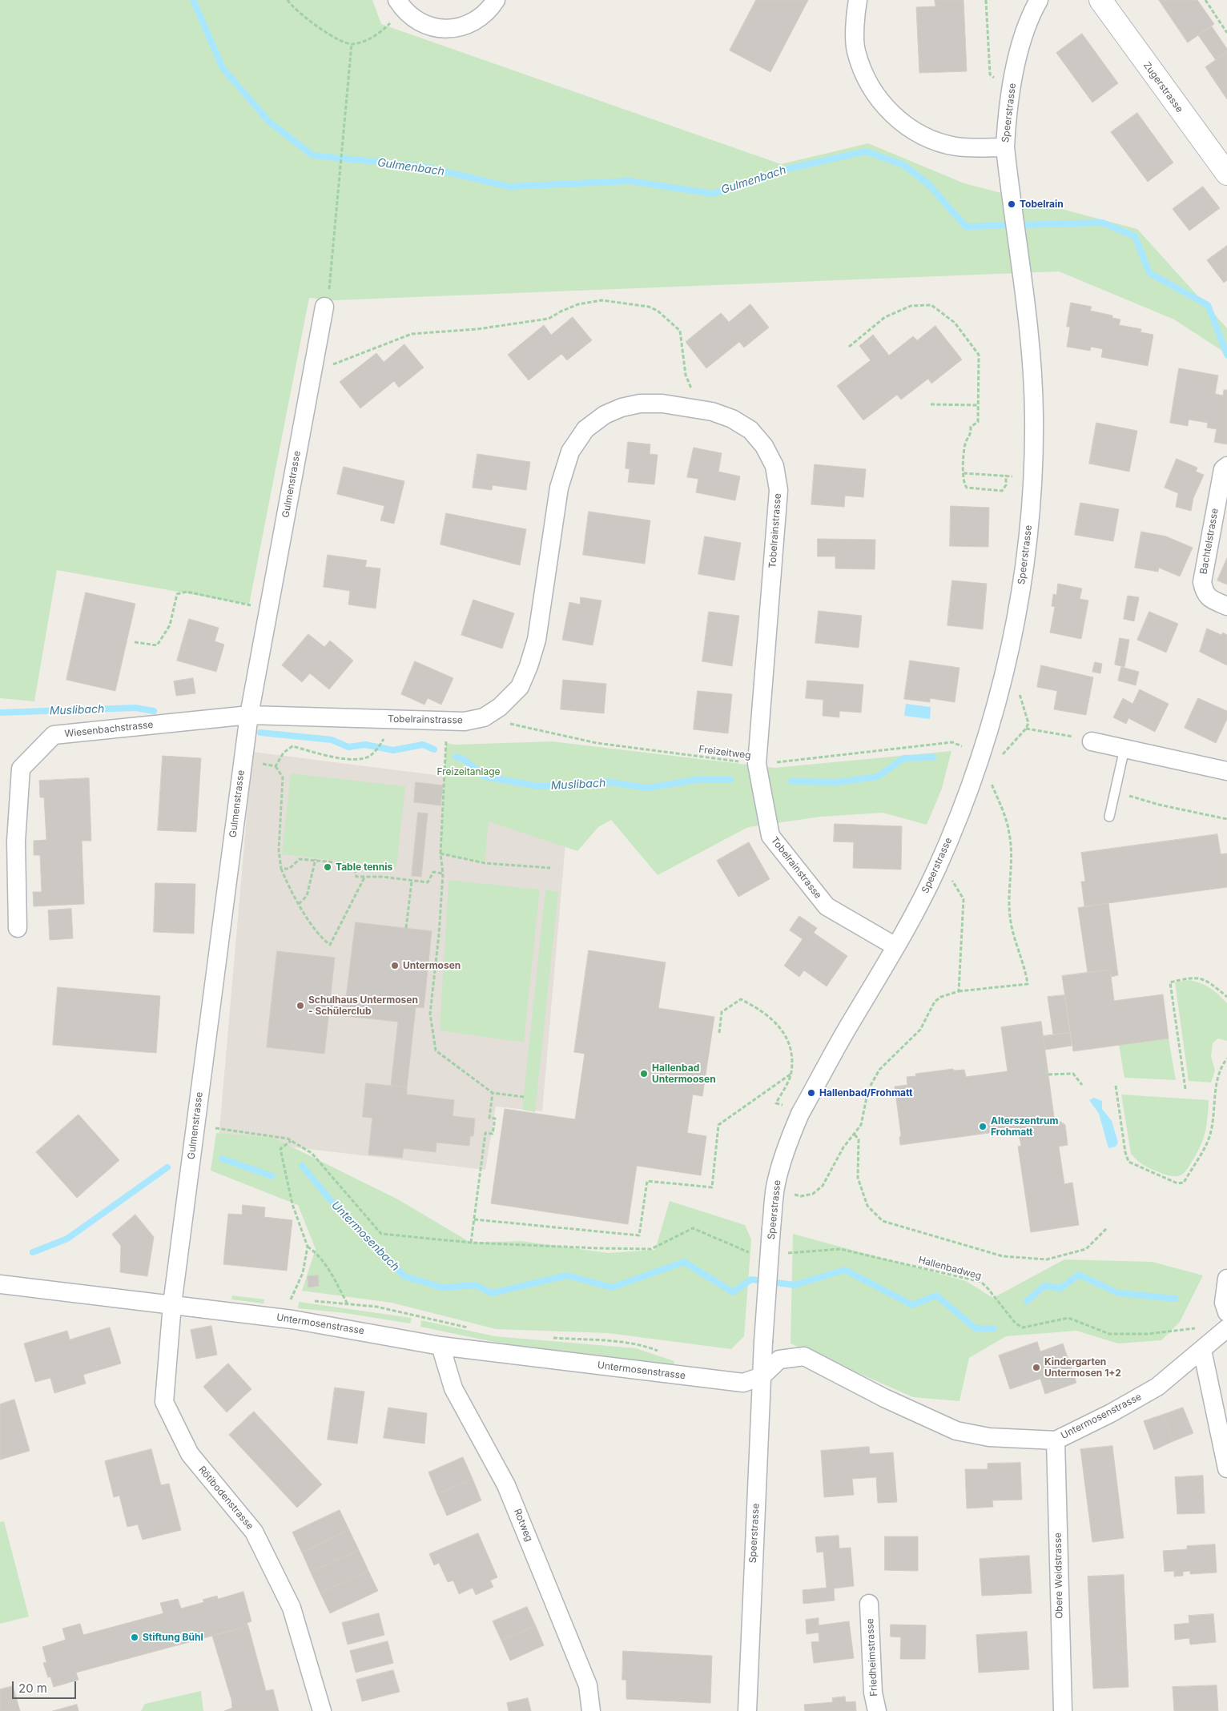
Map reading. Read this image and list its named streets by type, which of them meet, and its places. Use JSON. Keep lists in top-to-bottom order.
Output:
{
  "streets": {
    "main road": ["Zugerstrasse"],
    "street": [
      "Speerstrasse",
      "Gulmenstrasse",
      "Tobelrainstrasse",
      "Bachtelstrasse",
      "Wiesenbachstrasse",
      "Untermosenstrasse",
      "Rötibodenstrasse",
      "Rotweg",
      "Obere Weidstrasse",
      "Friedheimstrasse"
    ],
    "path": ["Freizeitweg", "Hallenbadweg"]
  },
  "crossings": [
    ["Speerstrasse", "Tobelrainstrasse"],
    ["Speerstrasse", "Untermosenstrasse"],
    ["Gulmenstrasse", "Tobelrainstrasse"],
    ["Gulmenstrasse", "Wiesenbachstrasse"],
    ["Gulmenstrasse", "Untermosenstrasse"],
    ["Gulmenstrasse", "Rötibodenstrasse"],
    ["Tobelrainstrasse", "Wiesenbachstrasse"],
    ["Tobelrainstrasse", "Freizeitweg"],
    ["Untermosenstrasse", "Rötibodenstrasse"],
    ["Untermosenstrasse", "Rotweg"],
    ["Untermosenstrasse", "Obere Weidstrasse"]
  ],
  "water": ["Gulmenbach", "Muslibach", "Untermosenbach"],
  "parks": ["Freizeitanlage"],
  "places": [
    "Tobelrain",
    "Table tennis",
    "Untermosen",
    "Schulhaus Untermosen - Schülerclub",
    "Hallenbad Untermoosen",
    "Hallenbad/Frohmatt",
    "Alterszentrum Frohmatt",
    "Kindergarten Untermosen 1+2",
    "Stiftung Bühl"
  ],
  "scale_bar": "20 m"
}
